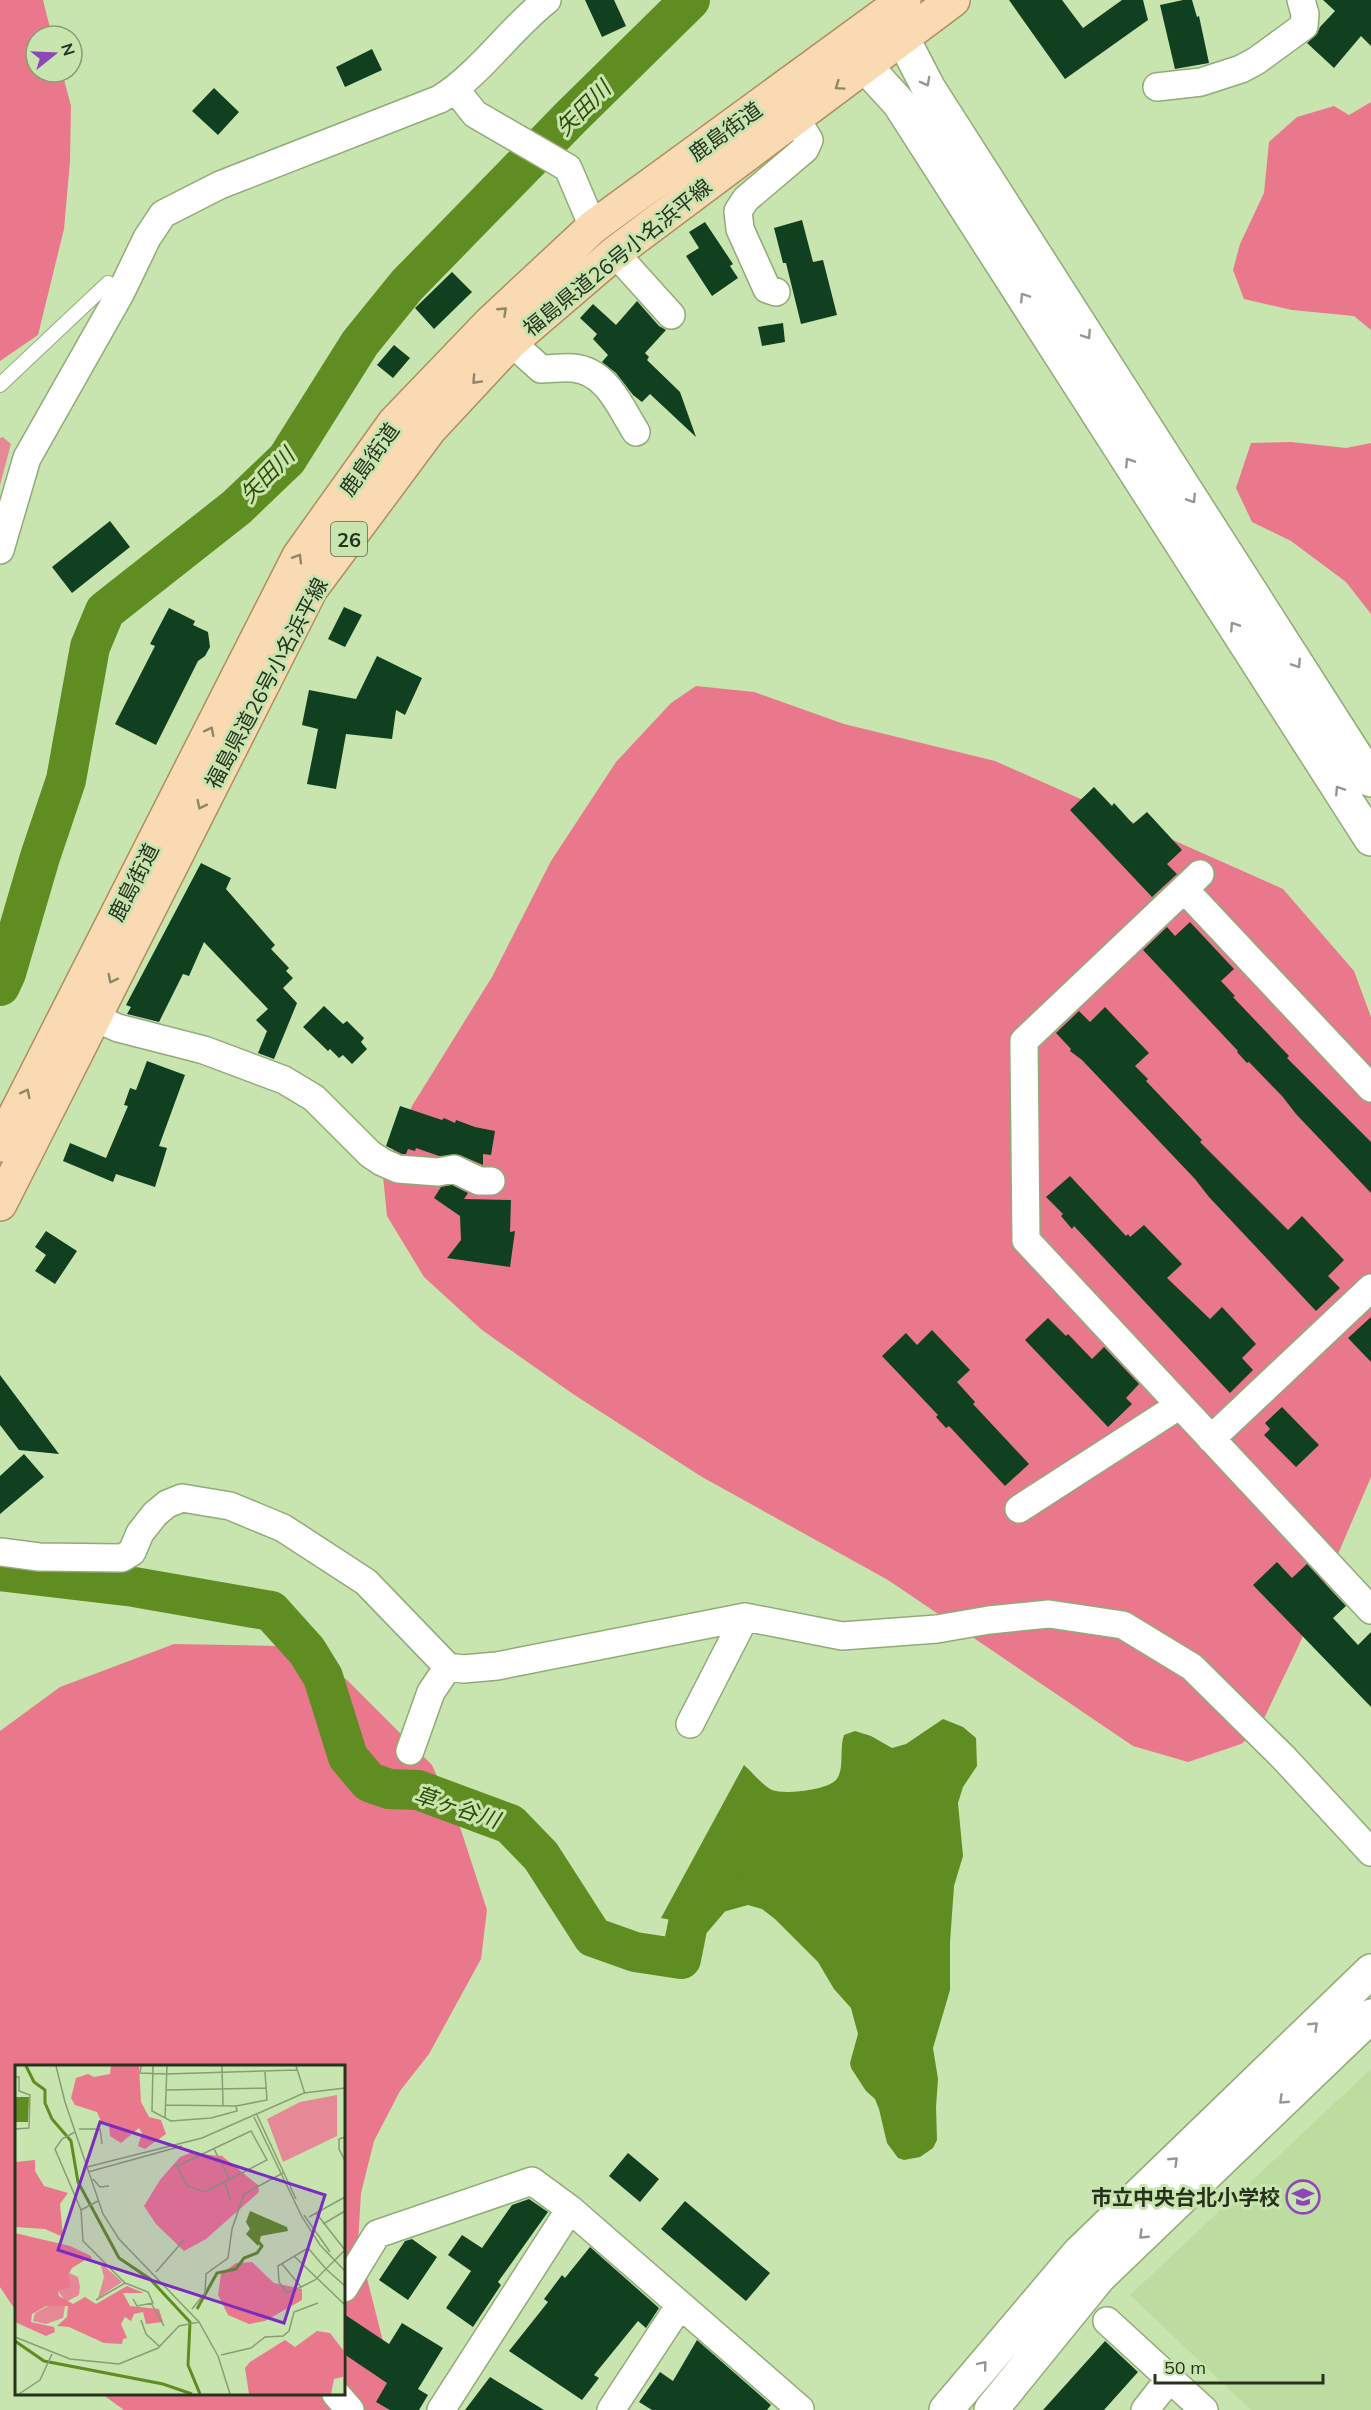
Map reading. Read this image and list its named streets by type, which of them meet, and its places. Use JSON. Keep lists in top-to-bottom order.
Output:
{
  "streets": {
    "main road": ["鹿島街道", "福島県道26号小名浜平線", "26"]
  },
  "crossings": [
    ["鹿島街道", "福島県道26号小名浜平線"]
  ],
  "one_way": ["鹿島街道", "福島県道26号小名浜平線"],
  "water": ["矢田川", "草ヶ谷川"],
  "places": {
    "school or university": ["市立中央台北小学校"]
  },
  "scale_bar": "50 m",
  "north": "right"
}
